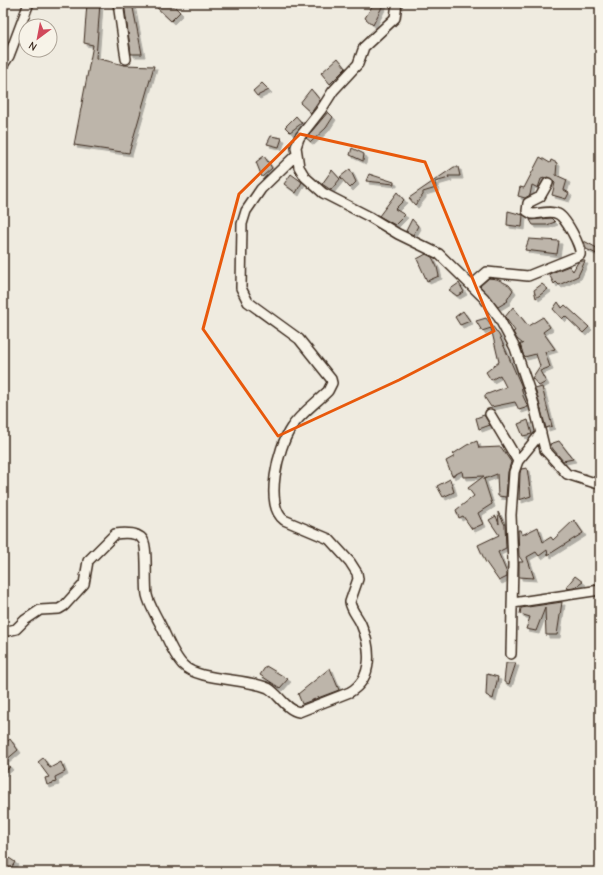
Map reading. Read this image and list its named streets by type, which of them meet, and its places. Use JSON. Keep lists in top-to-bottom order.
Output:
{
  "north": "bottom left"
}
